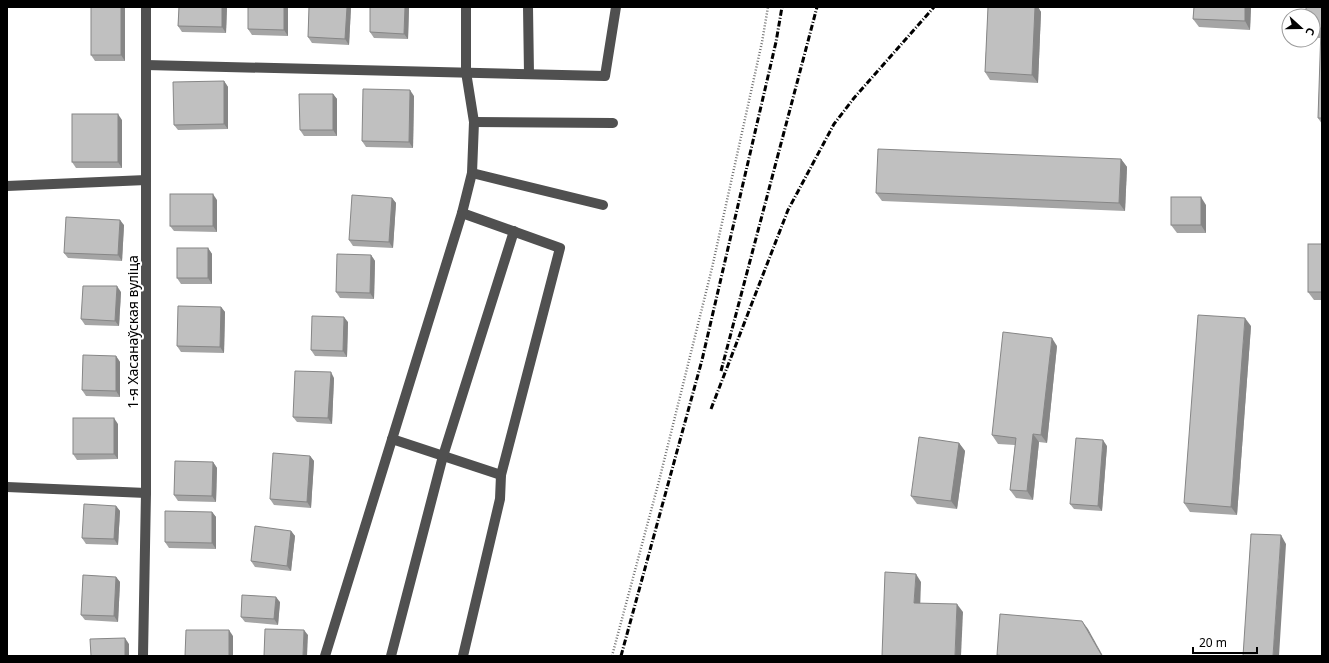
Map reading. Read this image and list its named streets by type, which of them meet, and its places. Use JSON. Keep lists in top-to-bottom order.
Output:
{
  "streets": {
    "street": ["1-я Хасанаўская вуліца"]
  },
  "scale_bar": "20 m",
  "north": "right"
}
